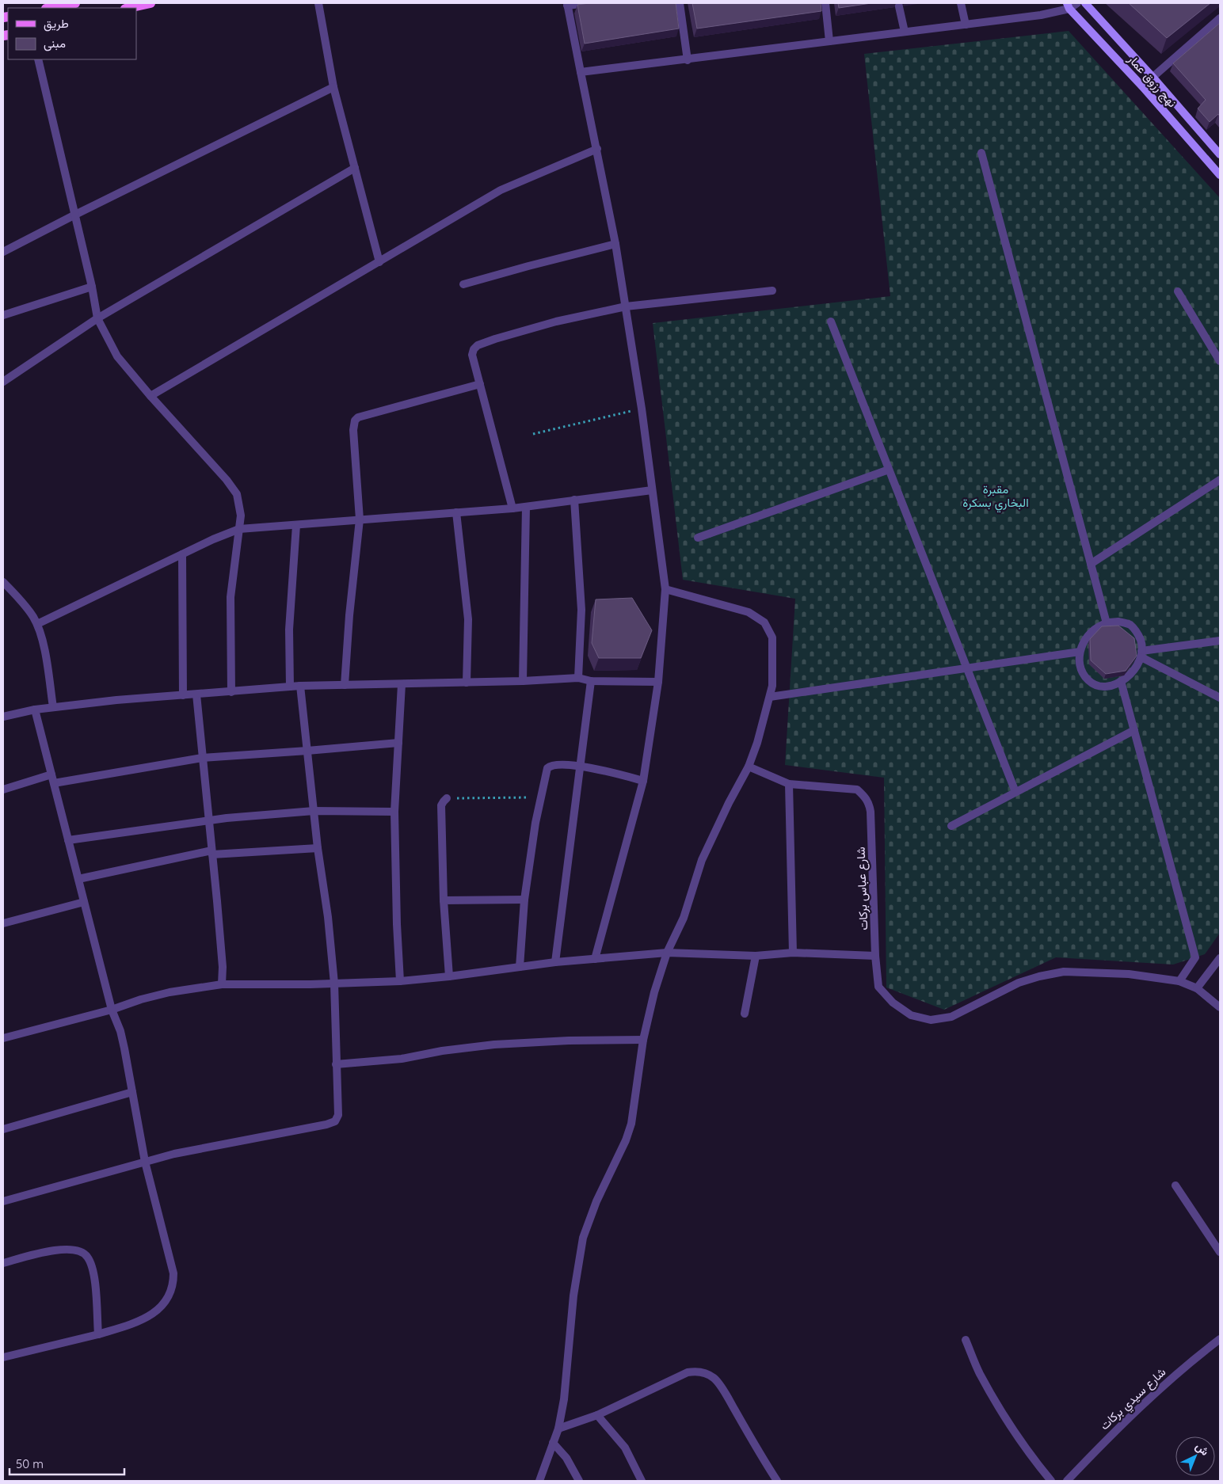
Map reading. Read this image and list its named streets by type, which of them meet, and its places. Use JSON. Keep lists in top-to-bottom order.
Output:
{
  "streets": {
    "main road": ["نهج رزوق عمار"],
    "street": ["شارع عباس بركات", "شارع سيدي بركات"]
  },
  "parks": ["مقبرة البخاري بسكرة"],
  "legend": ["طريق", "مبنى"],
  "scale_bar": "50 m",
  "north": "top right"
}
